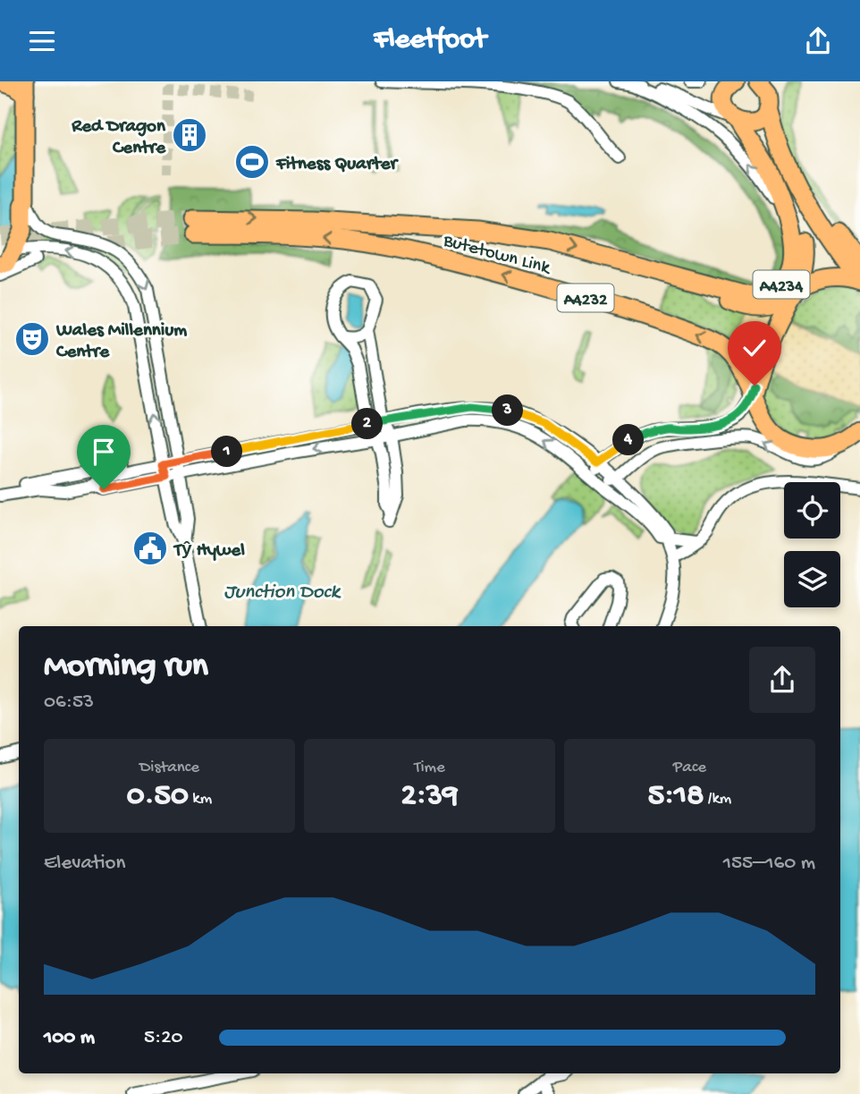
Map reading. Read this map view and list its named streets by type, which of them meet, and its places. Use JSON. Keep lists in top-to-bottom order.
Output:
{
  "streets": {
    "main road": ["Butetown Link", "A4234", "A4232"]
  },
  "crossings": [
    ["Butetown Link", "A4234"],
    ["Butetown Link", "A4232"],
    ["A4234", "A4232"]
  ],
  "water": ["Junction Dock"],
  "places": {
    "building": ["Red Dragon Centre"],
    "sports": ["Fitness Quarter"],
    "theatre": ["Wales Millennium Centre"],
    "public building": ["Tŷ Hywel"]
  },
  "page": {
    "header": "Fleetfoot",
    "pins": [
      "3",
      "2",
      "4",
      "1"
    ],
    "heading": ["Morning run", "06:53"],
    "stats": [
      ["Distance", "0.50 km"],
      ["Time", "2:39"],
      ["Pace", "5:18 /km"]
    ],
    "chart": ["Elevation", "155–160 m"],
    "list": [
      {
        "name": "100 m",
        "note": "5:20"
      }
    ]
  }
}
